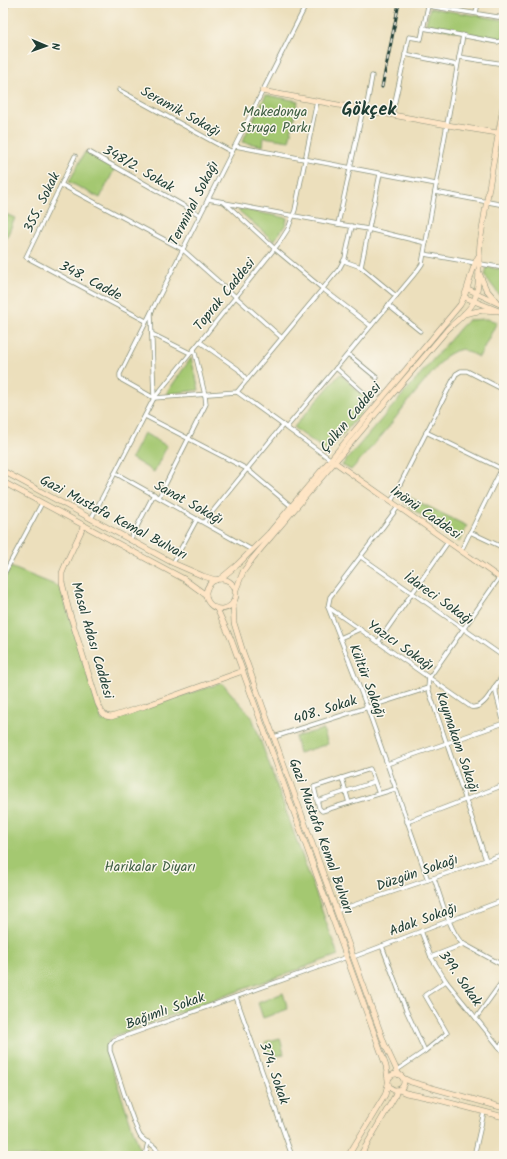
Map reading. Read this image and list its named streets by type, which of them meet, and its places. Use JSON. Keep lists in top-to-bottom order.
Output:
{
  "streets": {
    "main road": [
      "Çalkın Caddesi",
      "İnönü Caddesi",
      "Gazi Mustafa Kemal Bulvarı",
      "Masal Adası Caddesi"
    ],
    "street": [
      "Seramik Sokağı",
      "348/2. Sokak",
      "355. Sokak",
      "Terminal Sokağı",
      "348. Cadde",
      "Toprak Caddesi",
      "Sanat Sokağı",
      "İdareci Sokağı",
      "Yazıcı Sokağı",
      "Kültür Sokağı",
      "408. Sokak",
      "Kaymakam Sokağı",
      "Düzgün Sokağı",
      "Adak Sokağı",
      "399. Sokak",
      "Bağımlı Sokak",
      "374. Sokak"
    ]
  },
  "crossings": [
    ["Seramik Sokağı", "Terminal Sokağı"],
    ["348/2. Sokak", "Terminal Sokağı"],
    ["355. Sokak", "348. Cadde"],
    ["Terminal Sokağı", "348. Cadde"],
    ["Toprak Caddesi", "Sanat Sokağı"],
    ["Çalkın Caddesi", "Sanat Sokağı"],
    ["Çalkın Caddesi", "İnönü Caddesi"],
    ["Çalkın Caddesi", "Gazi Mustafa Kemal Bulvarı"],
    ["İnönü Caddesi", "Kaymakam Sokağı"],
    ["Gazi Mustafa Kemal Bulvarı", "Masal Adası Caddesi"],
    ["Gazi Mustafa Kemal Bulvarı", "408. Sokak"],
    ["Gazi Mustafa Kemal Bulvarı", "Düzgün Sokağı"],
    ["Gazi Mustafa Kemal Bulvarı", "Adak Sokağı"],
    ["Gazi Mustafa Kemal Bulvarı", "Bağımlı Sokak"],
    ["İdareci Sokağı", "Kaymakam Sokağı"],
    ["Yazıcı Sokağı", "Kültür Sokağı"],
    ["Yazıcı Sokağı", "Kaymakam Sokağı"],
    ["Kültür Sokağı", "408. Sokak"],
    ["Kültür Sokağı", "Düzgün Sokağı"],
    ["408. Sokak", "Kaymakam Sokağı"],
    ["Kaymakam Sokağı", "Düzgün Sokağı"],
    ["Adak Sokağı", "399. Sokak"],
    ["Adak Sokağı", "Bağımlı Sokak"],
    ["Bağımlı Sokak", "374. Sokak"]
  ],
  "districts": ["Gökçek"],
  "parks": ["Makedonya Struga Parkı", "Harikalar Diyarı"],
  "north": "right"
}
